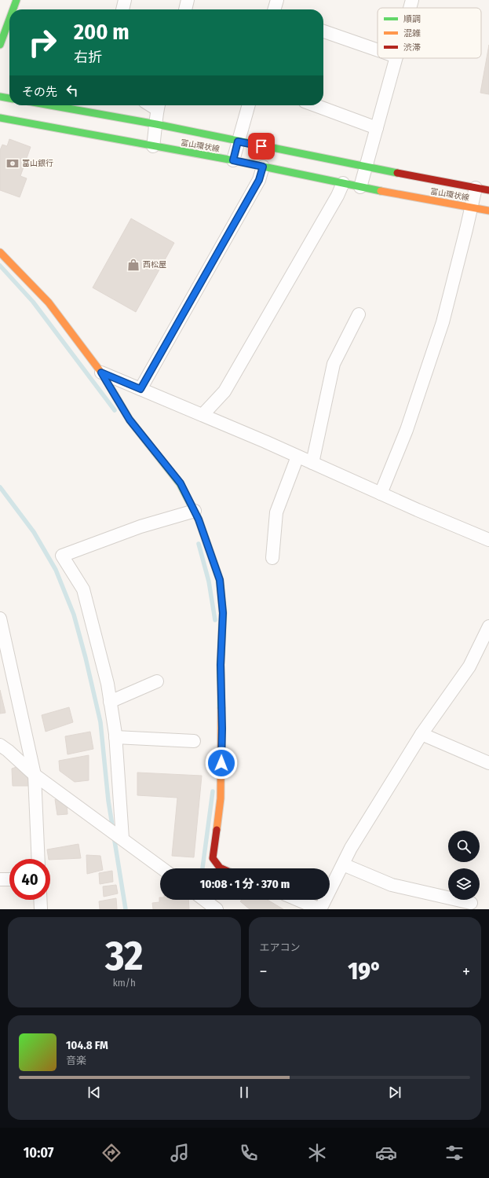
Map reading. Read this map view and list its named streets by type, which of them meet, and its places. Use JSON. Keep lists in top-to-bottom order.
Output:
{
  "streets": {
    "main road": ["富山環状線"]
  },
  "places": {
    "bank": ["富山銀行"],
    "shop": ["西松屋"]
  },
  "legend": ["順調", "混雑", "渋滞"],
  "page": {
    "turn": ["200 m", "右折"],
    "then": "その先",
    "limit": "40",
    "trip": "10:08 · 1 分 · 370 m",
    "tile": [
      ["32", "km/h"],
      "エアコン"
    ],
    "heat": ["−", "19°", "+"],
    "song": ["104.8 FM", "音楽"],
    "tabs": "10:07"
  }
}
